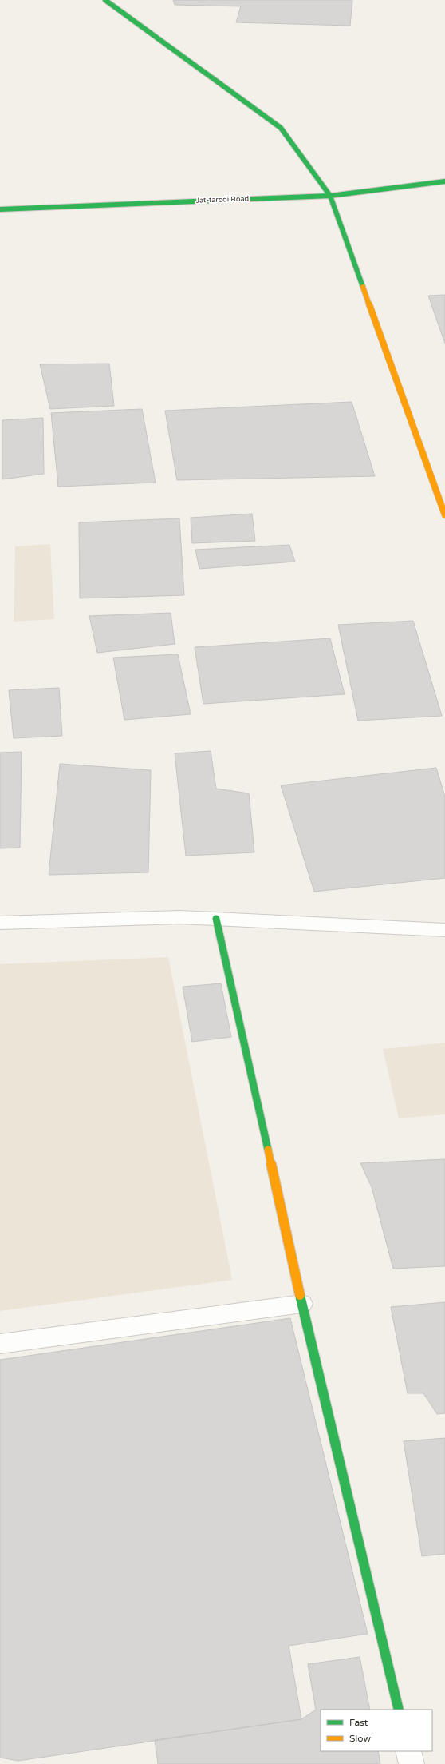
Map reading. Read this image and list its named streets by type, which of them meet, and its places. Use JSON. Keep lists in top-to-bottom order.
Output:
{
  "streets": {
    "street": ["Jat-tarodi Road"]
  },
  "legend": ["Fast", "Slow"]
}
